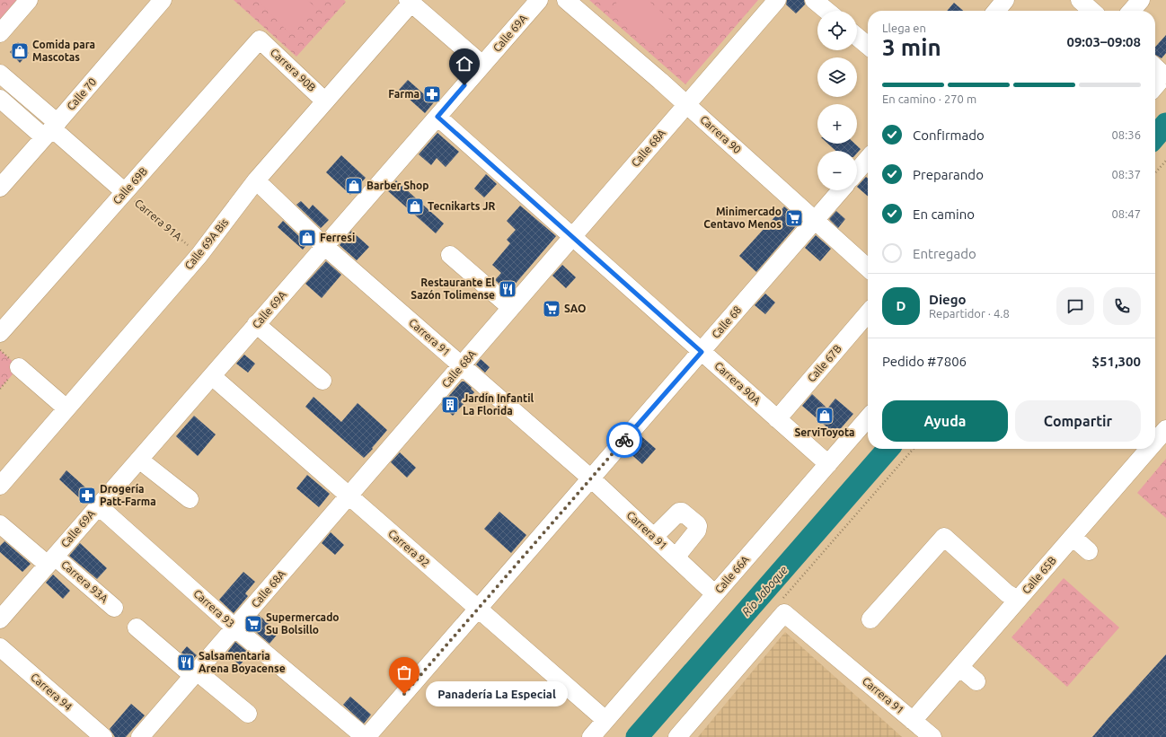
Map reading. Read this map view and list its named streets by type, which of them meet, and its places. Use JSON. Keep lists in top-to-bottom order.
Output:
{
  "streets": {
    "street": [
      "Calle 69A",
      "Carrera 90B",
      "Calle 70",
      "Carrera 90",
      "Calle 68A",
      "Calle 69B",
      "Carrera 91A",
      "Calle 69A Bis",
      "Calle 68",
      "Carrera 91",
      "Calle 67B",
      "Carrera 90A",
      "Carrera 92",
      "Calle 66A",
      "Calle 65B",
      "Carrera 93A",
      "Carrera 93",
      "Carrera 94"
    ]
  },
  "crossings": [
    ["Calle 69A", "Carrera 91"],
    ["Calle 69A", "Carrera 90A"],
    ["Calle 69A", "Carrera 92"],
    ["Calle 69A", "Carrera 93A"],
    ["Calle 69A", "Carrera 93"],
    ["Carrera 90B", "Calle 69B"],
    ["Carrera 90B", "Calle 69A Bis"],
    ["Calle 70", "Carrera 91A"],
    ["Carrera 90", "Calle 68A"],
    ["Carrera 90", "Calle 68"],
    ["Calle 68A", "Carrera 91"],
    ["Calle 68A", "Carrera 90A"],
    ["Calle 68A", "Carrera 92"],
    ["Calle 68A", "Carrera 93"],
    ["Calle 69B", "Carrera 91A"],
    ["Carrera 91A", "Calle 69A Bis"],
    ["Calle 69A Bis", "Carrera 91"],
    ["Calle 68", "Carrera 91"],
    ["Calle 68", "Carrera 90A"],
    ["Calle 68", "Carrera 92"],
    ["Calle 68", "Carrera 93"],
    ["Carrera 91", "Calle 66A"],
    ["Carrera 91", "Calle 65B"],
    ["Calle 67B", "Carrera 90A"],
    ["Carrera 90A", "Calle 66A"],
    ["Carrera 92", "Calle 66A"]
  ],
  "water": ["Río Jaboque"],
  "places": {
    "shop": [
      "Comida para Mascotas",
      "Barber Shop",
      "Tecnikarts JR",
      "Ferresi",
      "ServiToyota"
    ],
    "pharmacy": ["Farma", "Drogería Patt-Farma"],
    "supermarket": ["Minimercado Centavo Menos", "SAO", "Supermercado Su Bolsillo"],
    "restaurant": ["Restaurante El Sazón Tolimense", "Salsamentaria Arena Boyacense"],
    "building": ["Jardín Infantil La Florida"],
    "other": ["Panadería La Especial"]
  },
  "page": {
    "map_buttons": ["+", "−"],
    "heading": ["3 min", "Llega en", "09:03–09:08"],
    "panel": [
      "Diego",
      "Repartidor · 4.8",
      "Pedido #7806",
      "$51,300"
    ],
    "bar": "En camino · 270 m",
    "list": [
      ["Confirmado", "08:36"],
      ["Preparando", "08:37"],
      ["En camino", "08:47"],
      "Entregado"
    ],
    "round": "D",
    "buttons": ["Ayuda", "Compartir"],
    "bubble": "Panadería La Especial"
  }
}
